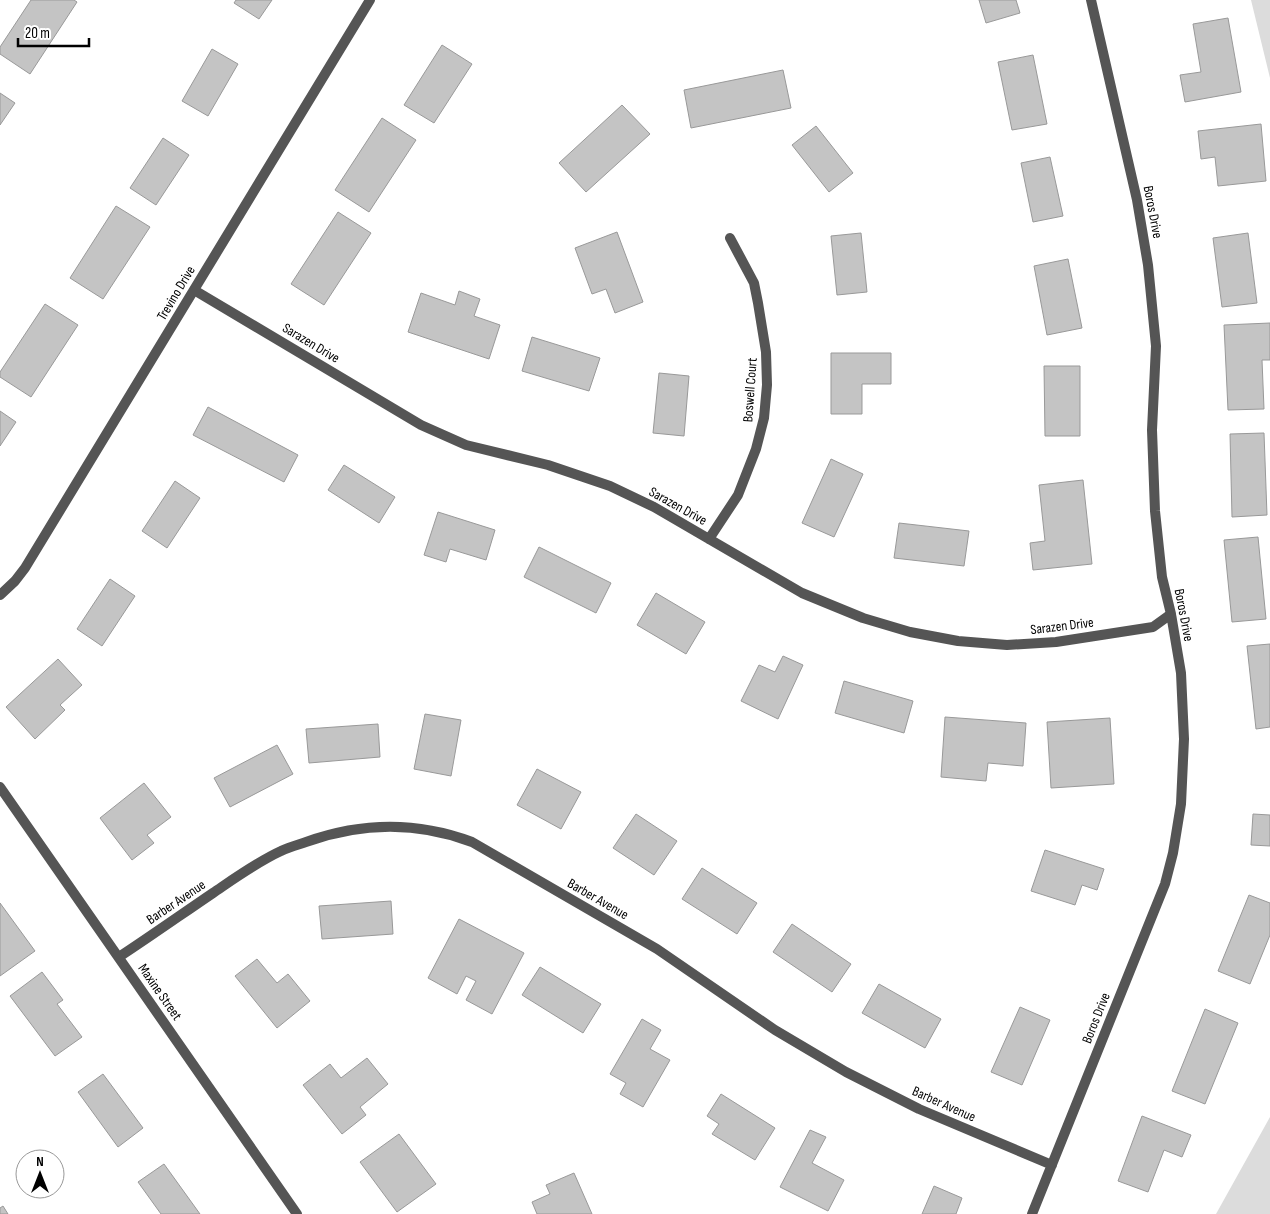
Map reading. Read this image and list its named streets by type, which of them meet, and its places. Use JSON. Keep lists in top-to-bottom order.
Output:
{
  "streets": {
    "street": [
      "Boros Drive",
      "Trevino Drive",
      "Sarazen Drive",
      "Boswell Court",
      "Barber Avenue",
      "Maxine Street"
    ]
  },
  "crossings": [
    ["Boros Drive", "Sarazen Drive"],
    ["Boros Drive", "Barber Avenue"],
    ["Trevino Drive", "Sarazen Drive"],
    ["Sarazen Drive", "Boswell Court"],
    ["Barber Avenue", "Maxine Street"]
  ],
  "scale_bar": "20 m",
  "north": "top"
}
